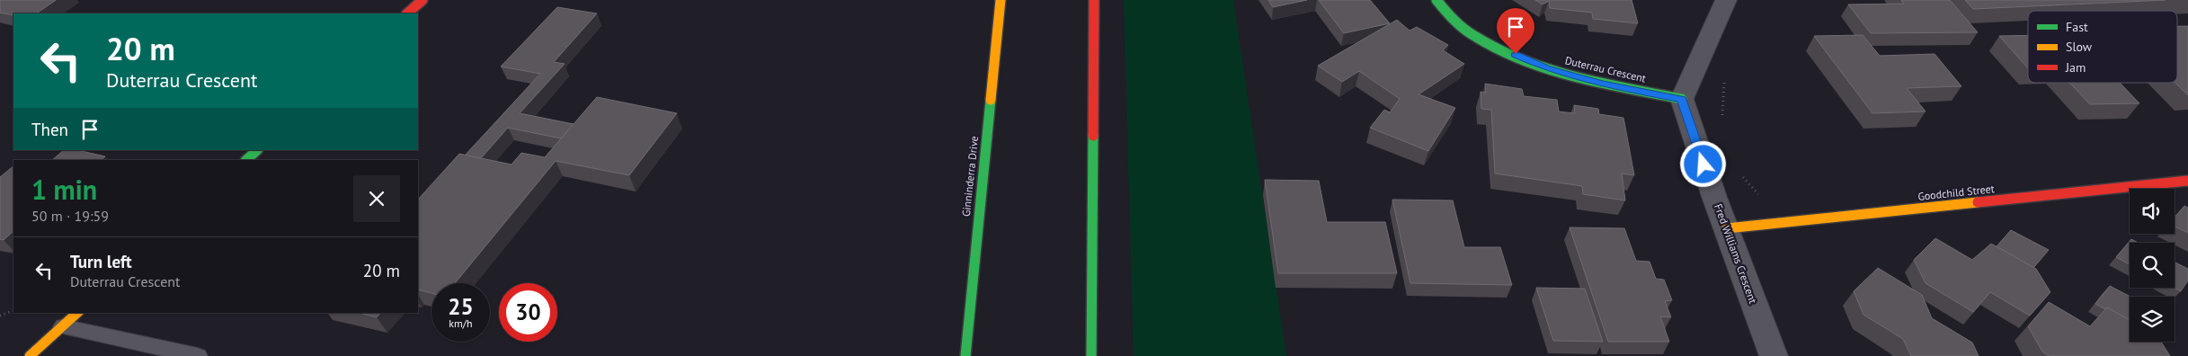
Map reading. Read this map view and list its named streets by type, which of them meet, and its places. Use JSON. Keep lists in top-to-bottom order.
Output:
{
  "streets": {
    "main road": ["Duterrau Crescent", "Ginninderra Drive", "Goodchild Street"],
    "street": ["Fred Williams Crescent"]
  },
  "crossings": [
    ["Duterrau Crescent", "Fred Williams Crescent"],
    ["Goodchild Street", "Fred Williams Crescent"]
  ],
  "legend": ["Fast", "Slow", "Jam"],
  "page": {
    "turn": ["20 m", "Duterrau Crescent"],
    "then": "Then",
    "heading": ["1 min", "50 m · 19:59"],
    "list": [
      {
        "name": "Turn left",
        "note": "Duterrau Crescent",
        "value": "20 m"
      }
    ],
    "speed": "25 km/h",
    "limit": "30"
  }
}
